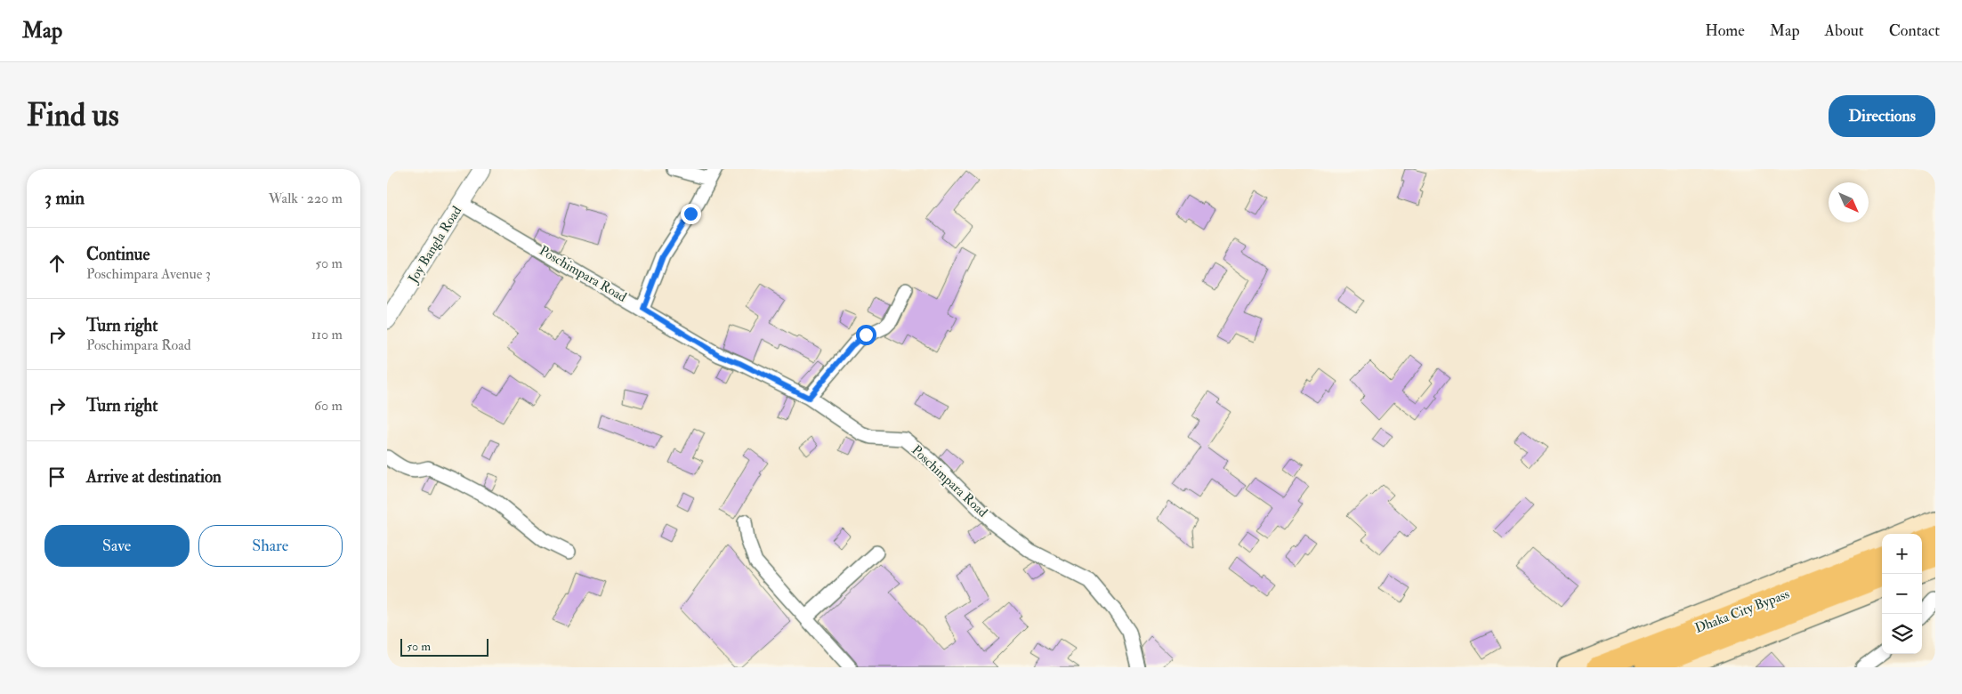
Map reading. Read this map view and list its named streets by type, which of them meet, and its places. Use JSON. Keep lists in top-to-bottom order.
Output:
{
  "streets": {
    "highway": ["Dhaka City Bypass"],
    "street": ["Joy Bangla Road", "Poschimpara Road"]
  },
  "crossings": [
    ["Joy Bangla Road", "Poschimpara Road"]
  ],
  "scale_bar": "50 m",
  "north": "bottom right",
  "page": {
    "header": "Map",
    "nav": [
      "Home",
      "Map",
      "About",
      "Contact"
    ],
    "buttons": [
      "Directions",
      ["Save", "Share"]
    ],
    "title": "Find us",
    "heading": ["3 min", "Walk · 220 m"],
    "list": [
      ["Continue", "Poschimpara Avenue 3", "50 m"],
      ["Turn right", "Poschimpara Road", "110 m"],
      ["Turn right", "60 m"],
      "Arrive at destination"
    ],
    "map_buttons": ["+", "−"],
    "scale": "50 m"
  }
}
